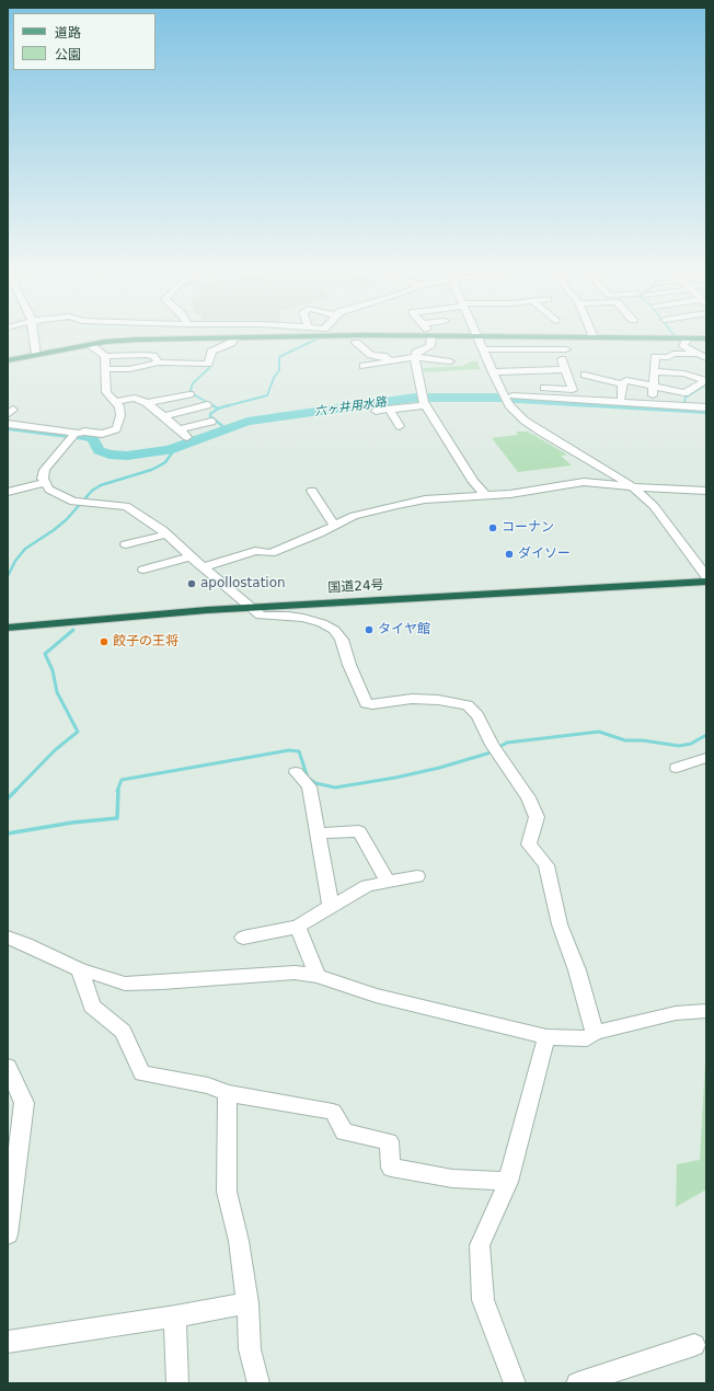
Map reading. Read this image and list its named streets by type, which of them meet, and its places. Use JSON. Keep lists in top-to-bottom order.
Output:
{
  "streets": {
    "highway": ["国道24号"]
  },
  "water": ["六ヶ井用水路"],
  "places": [
    "コーナン",
    "ダイソー",
    "apollostation",
    "タイヤ館",
    "餃子の王将"
  ],
  "legend": ["道路", "公園"]
}
